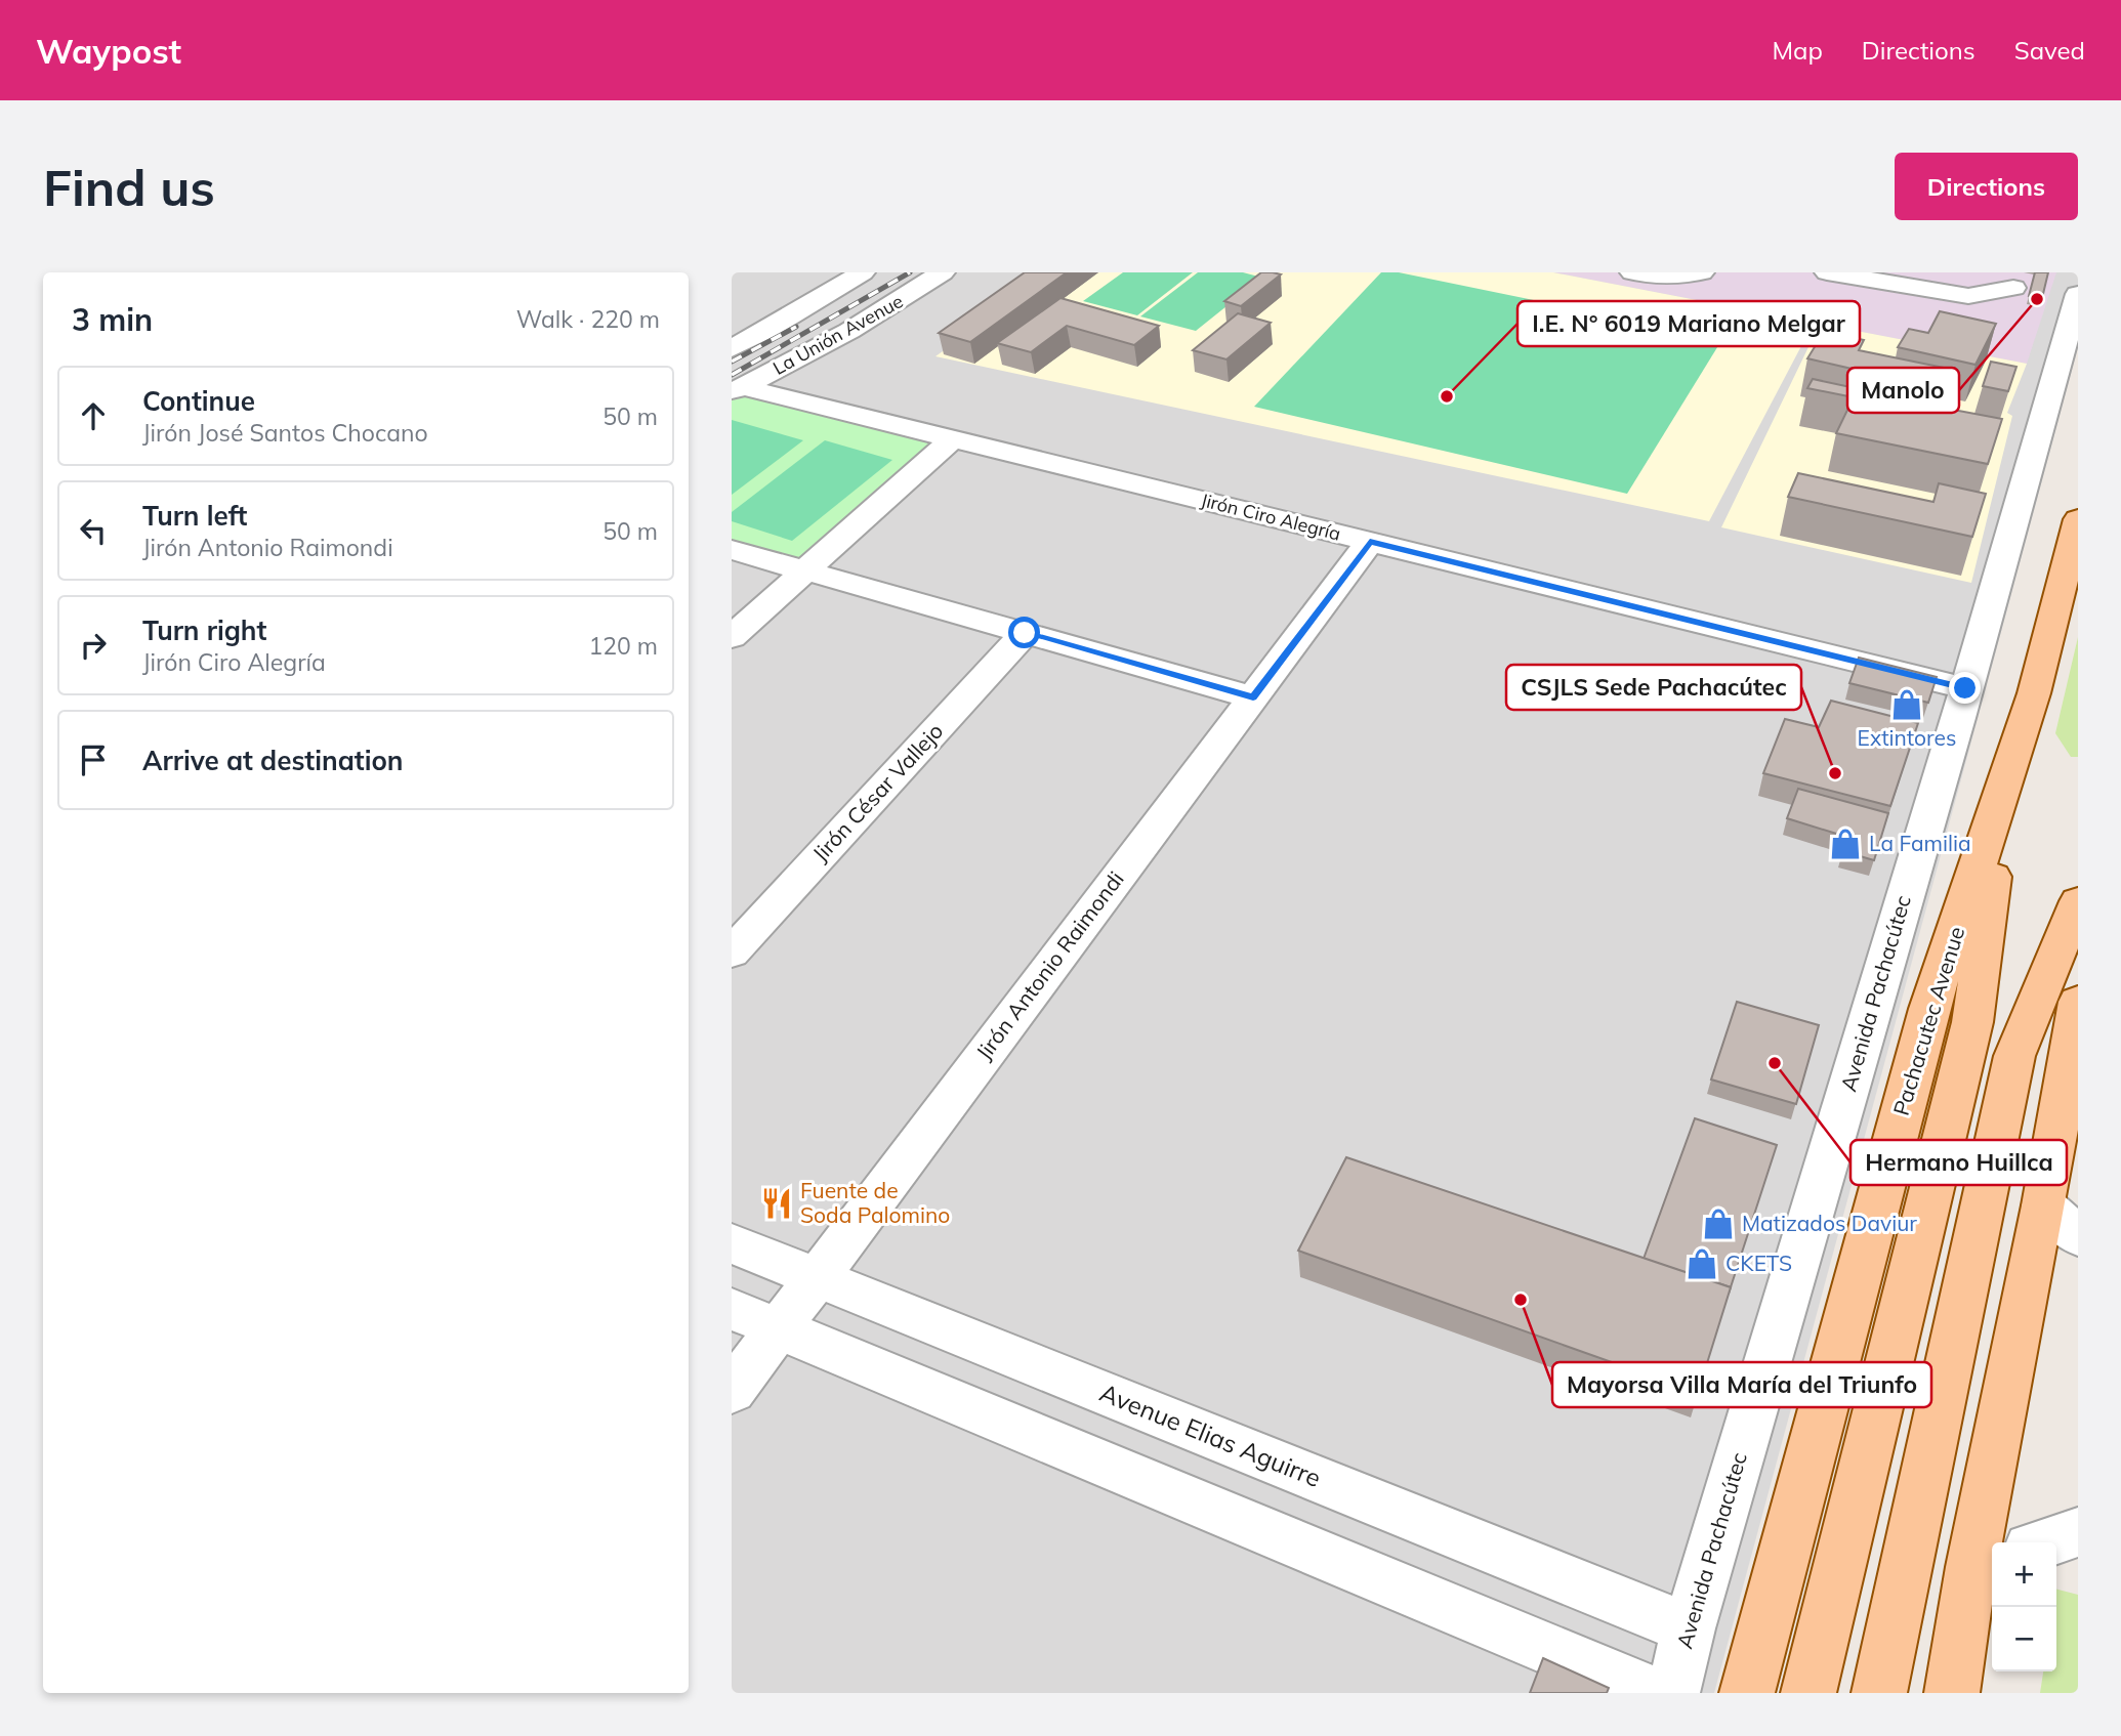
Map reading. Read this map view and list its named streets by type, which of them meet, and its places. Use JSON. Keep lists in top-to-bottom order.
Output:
{
  "streets": {
    "main road": ["Pachacutec Avenue"],
    "street": [
      "La Unión Avenue",
      "Jirón Ciro Alegría",
      "Jirón César Vallejo",
      "Jirón Antonio Raimondi",
      "Avenida Pachacútec",
      "Avenue Elias Aguirre"
    ]
  },
  "crossings": [
    ["La Unión Avenue", "Jirón Ciro Alegría"],
    ["Jirón Ciro Alegría", "Jirón Antonio Raimondi"],
    ["Jirón Ciro Alegría", "Avenida Pachacútec"],
    ["Jirón Antonio Raimondi", "Avenue Elias Aguirre"],
    ["Avenida Pachacútec", "Avenue Elias Aguirre"]
  ],
  "places": {
    "other": [
      "Manolo",
      "I.E. N° 6019 Mariano Melgar",
      "CSJLS Sede Pachacútec",
      "Hermano Huillca",
      "Mayorsa Villa María del Triunfo"
    ],
    "shop": [
      "Extintores",
      "La Familia",
      "Matizados Daviur",
      "CKETS"
    ],
    "restaurant": ["Fuente de Soda Palomino"]
  },
  "page": {
    "header": "Waypost",
    "nav": ["Map", "Directions", "Saved"],
    "buttons": "Directions",
    "title": "Find us",
    "heading": ["3 min", "Walk · 220 m"],
    "list": [
      ["Continue", "Jirón José Santos Chocano", "50 m"],
      ["Turn left", "Jirón Antonio Raimondi", "50 m"],
      ["Turn right", "Jirón Ciro Alegría", "120 m"],
      "Arrive at destination"
    ],
    "map_buttons": ["+", "−"]
  }
}
